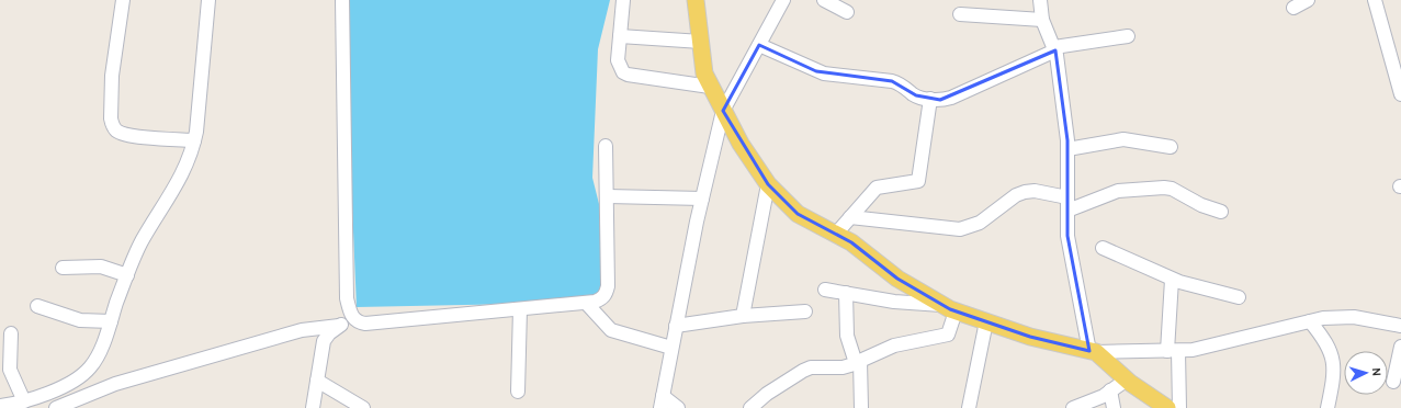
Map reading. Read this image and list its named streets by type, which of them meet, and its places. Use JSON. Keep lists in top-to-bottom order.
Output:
{
  "north": "right"
}
